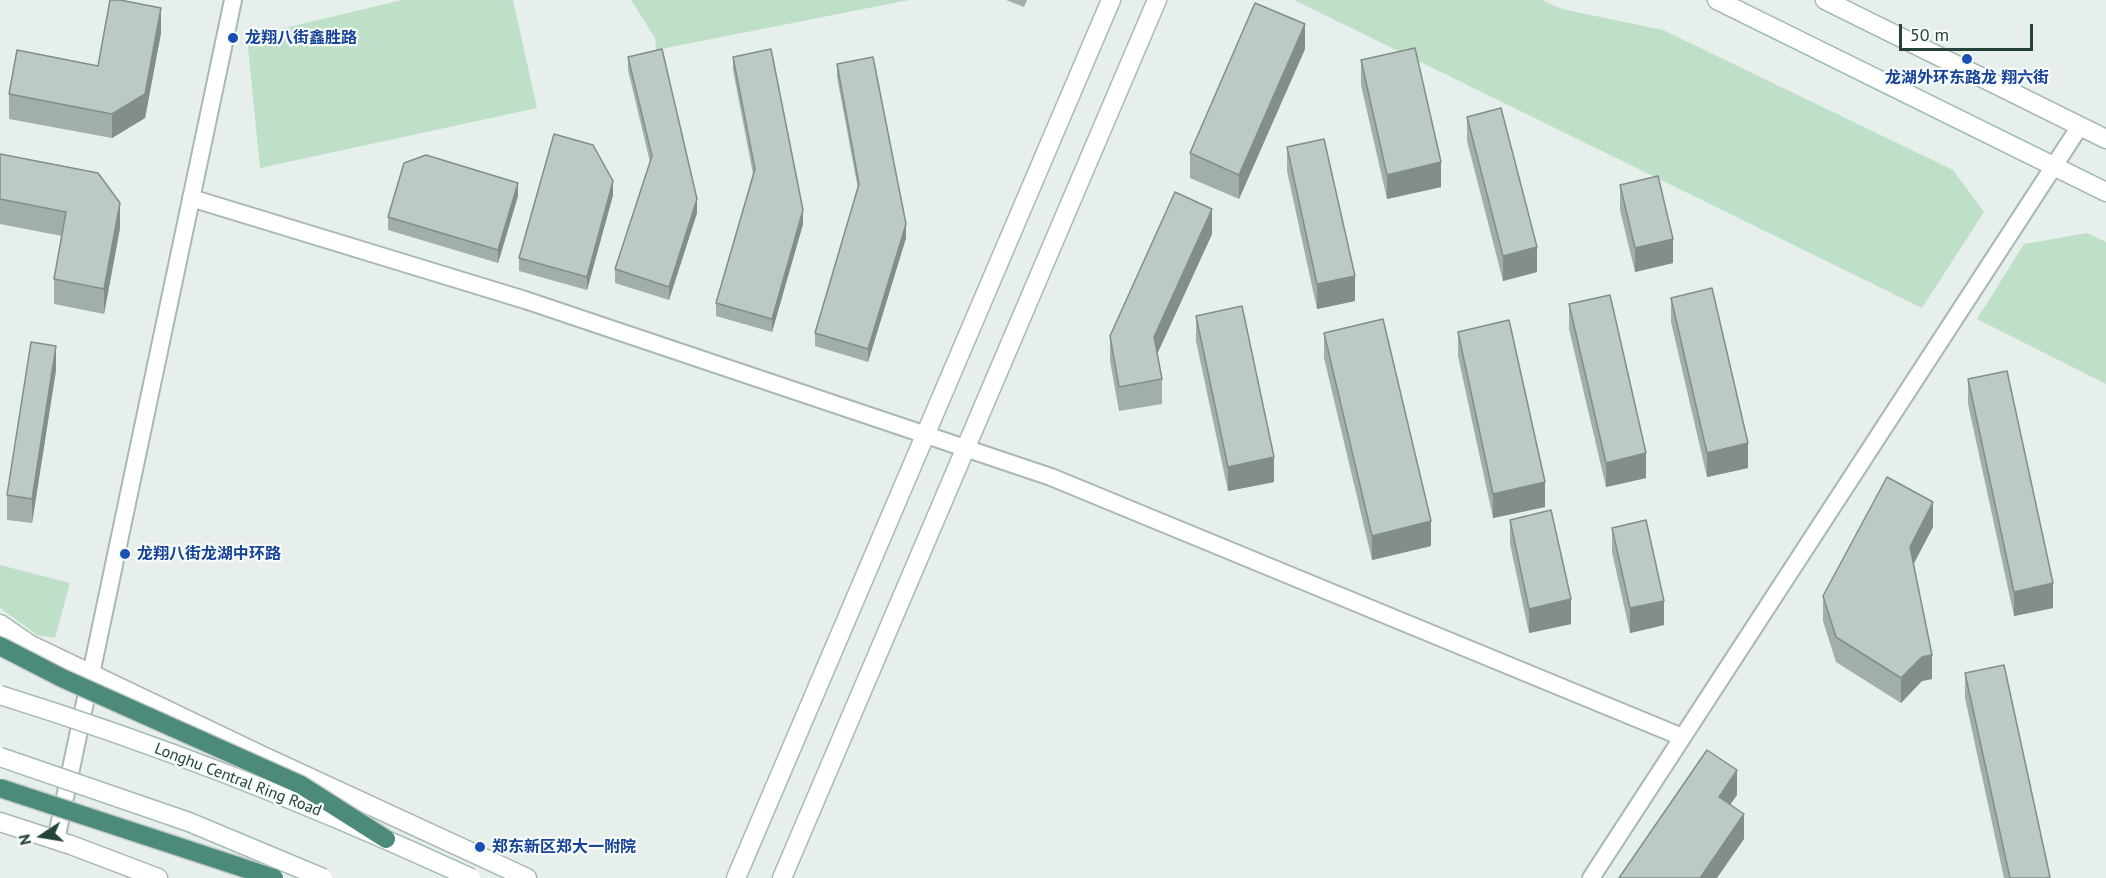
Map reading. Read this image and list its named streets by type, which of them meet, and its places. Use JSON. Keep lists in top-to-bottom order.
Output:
{
  "streets": {
    "street": ["Longhu Central Ring Road"]
  },
  "places": [
    "龙翔八街鑫胜路",
    "龙湖外环东路龙 翔六街",
    "龙翔八街龙湖中环路",
    "郑东新区郑大一附院"
  ],
  "scale_bar": "50 m",
  "north": "left"
}
